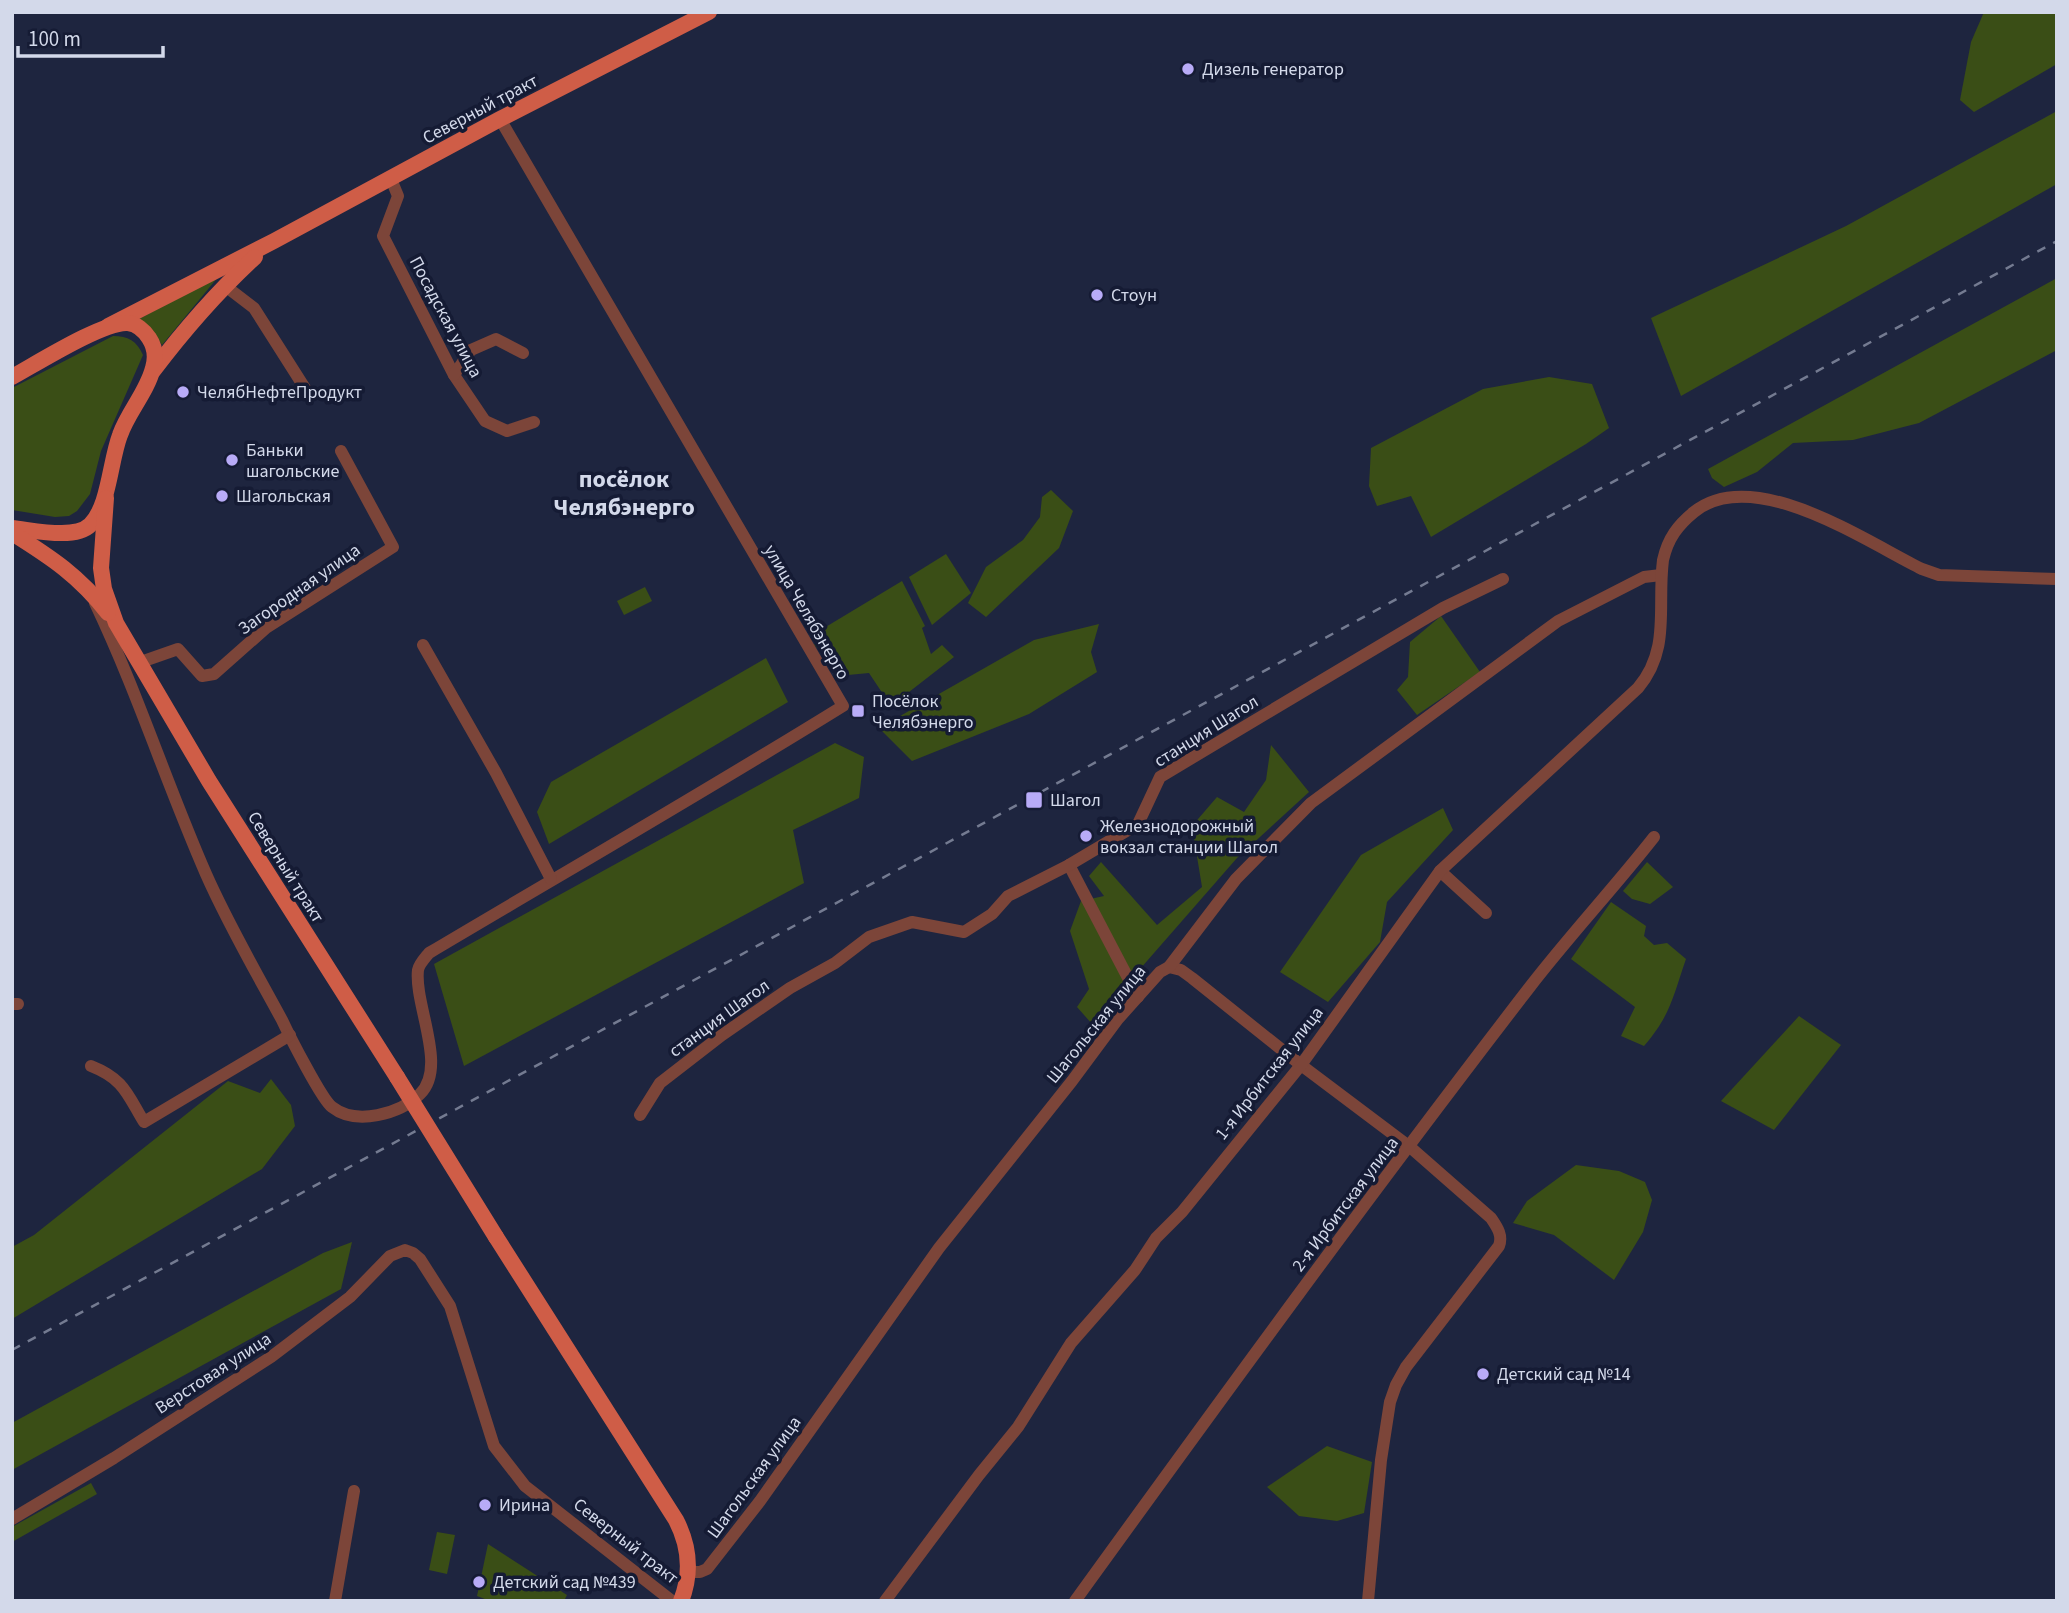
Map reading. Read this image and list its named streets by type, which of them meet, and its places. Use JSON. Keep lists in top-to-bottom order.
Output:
{
  "streets": {
    "main road": ["Северный тракт"],
    "street": [
      "Посадская улица",
      "Загородная улица",
      "улица Челябэнерго",
      "станция Шагол",
      "Шагольская улица",
      "1-я Ирбитская улица",
      "2-я Ирбитская улица",
      "Верстовая улица"
    ]
  },
  "crossings": [
    ["Северный тракт", "Посадская улица"],
    ["Северный тракт", "Загородная улица"],
    ["Северный тракт", "улица Челябэнерго"],
    ["Северный тракт", "Шагольская улица"],
    ["Северный тракт", "Верстовая улица"],
    ["Шагольская улица", "1-я Ирбитская улица"]
  ],
  "districts": ["посёлок Челябэнерго"],
  "places": {
    "other": [
      "Дизель генератор",
      "Стоун",
      "ЧелябНефтеПродукт",
      "Баньки шагольские",
      "Шагольская",
      "Железнодорожный вокзал станции Шагол",
      "Детский сад №14",
      "Ирина",
      "Детский сад №439"
    ],
    "transit": ["Посёлок Челябэнерго", "Шагол"]
  },
  "scale_bar": "100 m"
}
